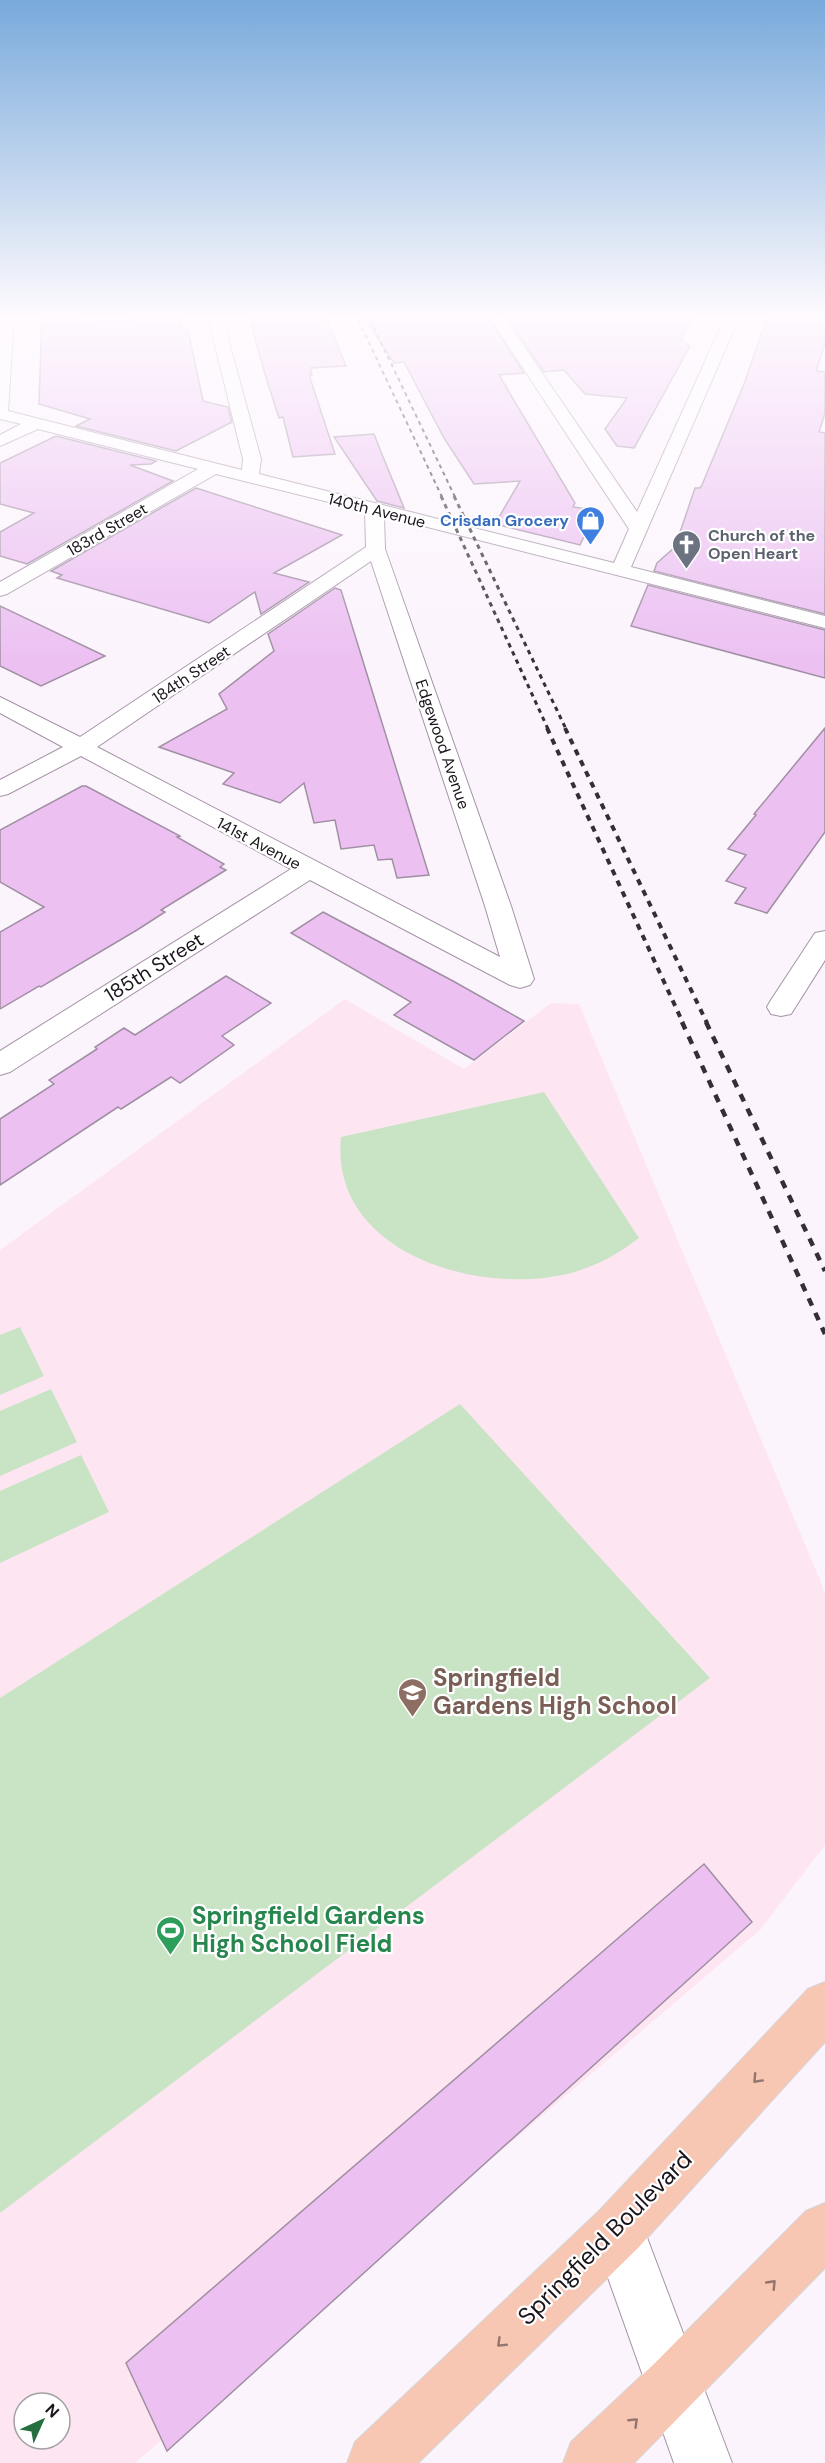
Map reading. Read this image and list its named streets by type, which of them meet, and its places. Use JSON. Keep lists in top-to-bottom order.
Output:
{
  "streets": {
    "main road": ["Springfield Boulevard"],
    "street": [
      "140th Avenue",
      "183rd Street",
      "184th Street",
      "Edgewood Avenue",
      "141st Avenue",
      "185th Street"
    ]
  },
  "crossings": [
    ["140th Avenue", "183rd Street"],
    ["140th Avenue", "Edgewood Avenue"],
    ["184th Street", "Edgewood Avenue"],
    ["184th Street", "141st Avenue"],
    ["Edgewood Avenue", "141st Avenue"],
    ["141st Avenue", "185th Street"]
  ],
  "places": {
    "shop": ["Crisdan Grocery"],
    "church": ["Church of the Open Heart"],
    "school or university": ["Springfield Gardens High School"],
    "sports": ["Springfield Gardens High School Field"]
  },
  "north": "top right"
}
